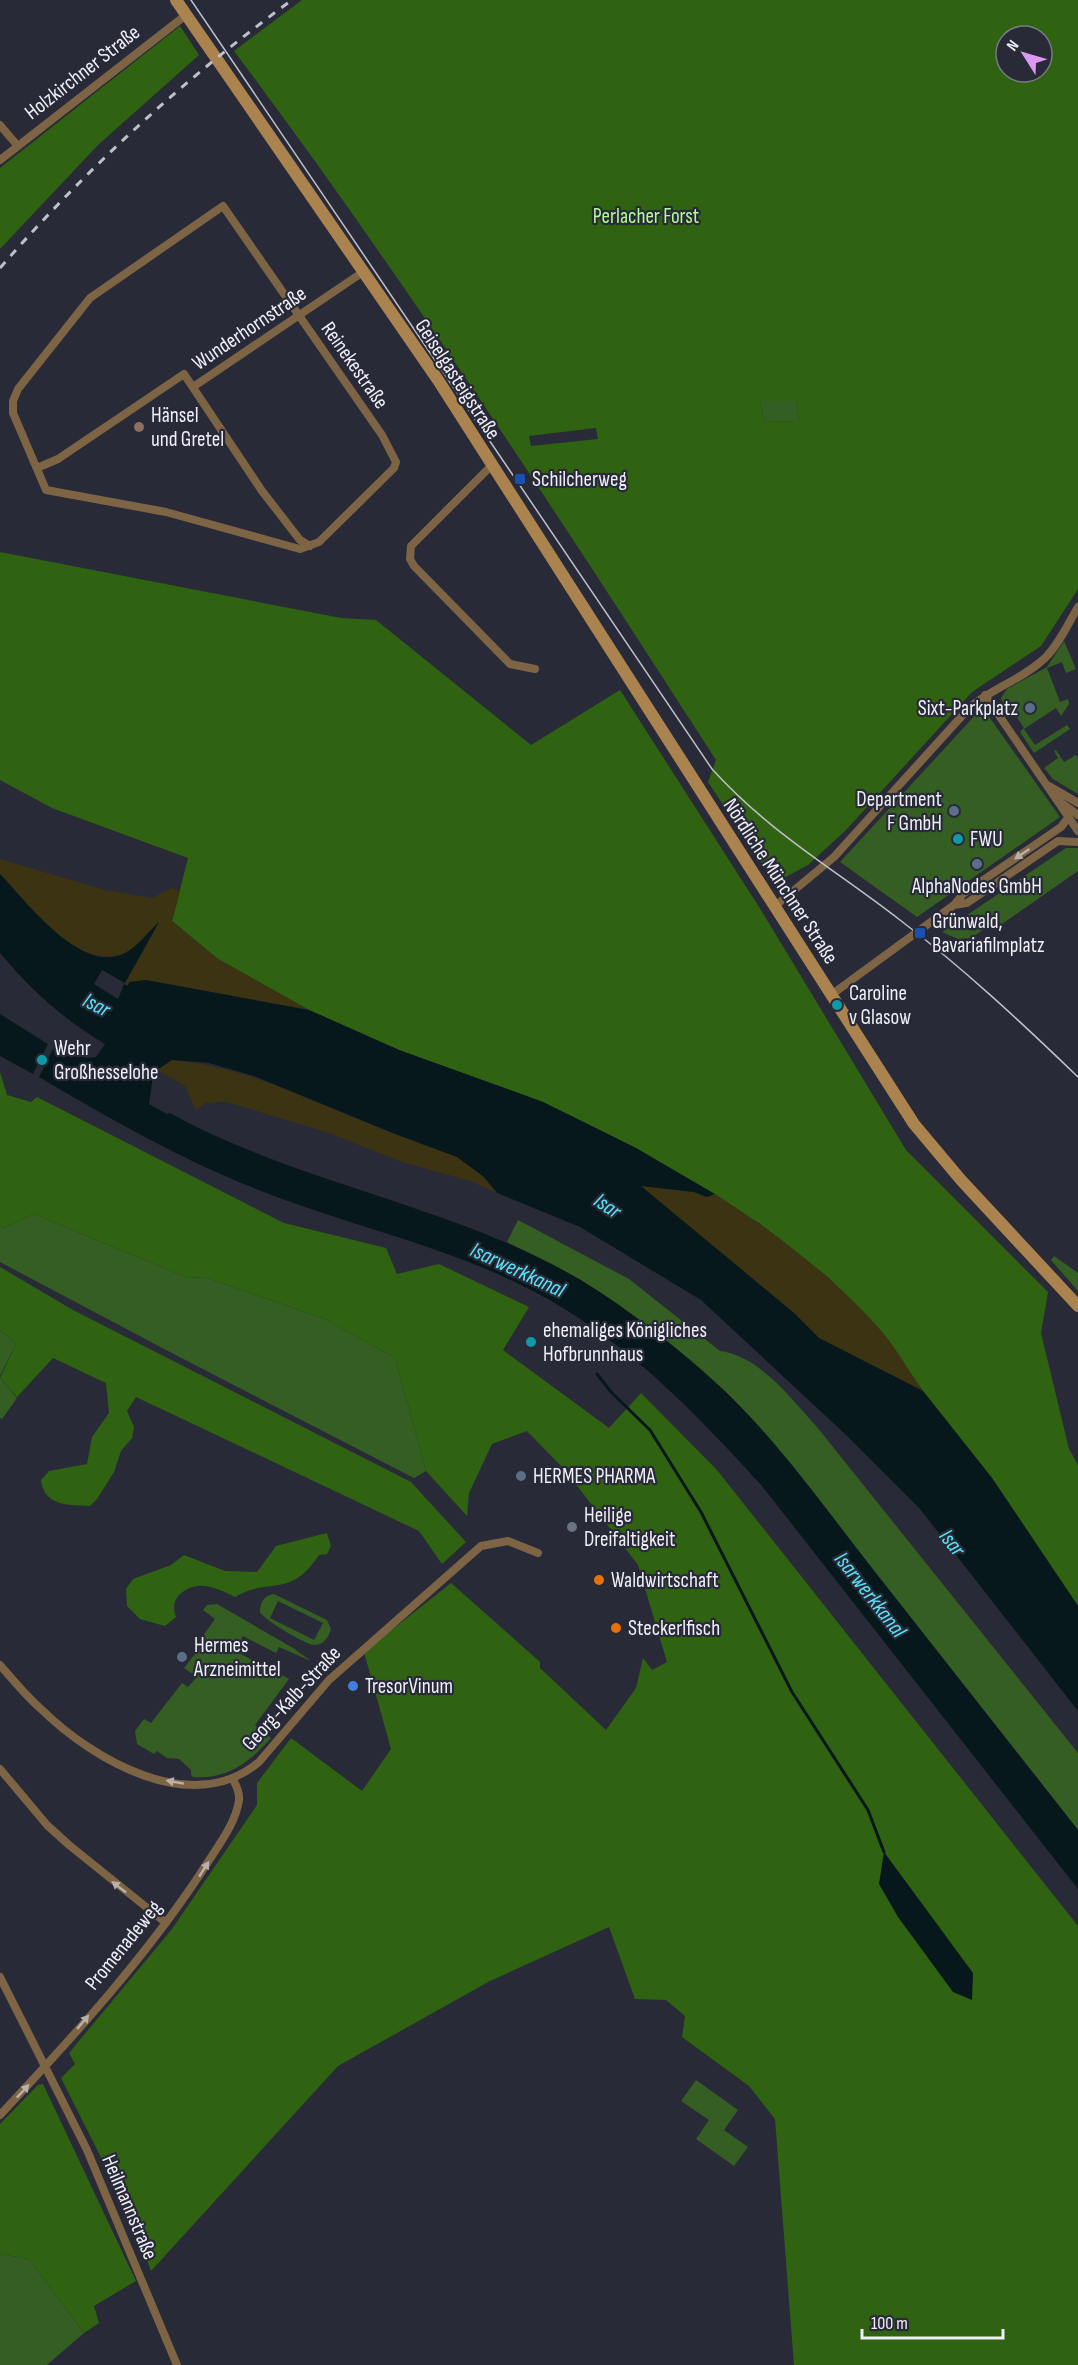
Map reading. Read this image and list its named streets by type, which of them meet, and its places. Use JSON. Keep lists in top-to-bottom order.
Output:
{
  "streets": {
    "main road": ["Geiselgasteigstraße", "Nördliche Münchner Straße"],
    "street": [
      "Holzkirchner Straße",
      "Wunderhornstraße",
      "Reinekestraße",
      "Georg-Kalb-Straße",
      "Promenadeweg",
      "Heilmannstraße"
    ]
  },
  "crossings": [
    ["Holzkirchner Straße", "Geiselgasteigstraße"],
    ["Wunderhornstraße", "Reinekestraße"],
    ["Wunderhornstraße", "Geiselgasteigstraße"],
    ["Geiselgasteigstraße", "Nördliche Münchner Straße"],
    ["Georg-Kalb-Straße", "Promenadeweg"],
    ["Promenadeweg", "Heilmannstraße"]
  ],
  "one_way": ["Georg-Kalb-Straße", "Promenadeweg"],
  "water": ["Isar", "Isarwerkkanal"],
  "parks": ["Perlacher Forst"],
  "places": {
    "other": [
      "Hänsel und Gretel",
      "Sixt-Parkplatz",
      "Department F GmbH",
      "FWU",
      "AlphaNodes GmbH",
      "Caroline v Glasow",
      "Wehr Großhesselohe",
      "ehemaliges Königliches Hofbrunnhaus",
      "HERMES PHARMA",
      "Heilige Dreifaltigkeit",
      "Waldwirtschaft",
      "Steckerlfisch",
      "Hermes Arzneimittel",
      "TresorVinum"
    ],
    "transit": ["Schilcherweg", "Grünwald, Bavariafilmplatz"]
  },
  "scale_bar": "100 m",
  "north": "top left"
}
